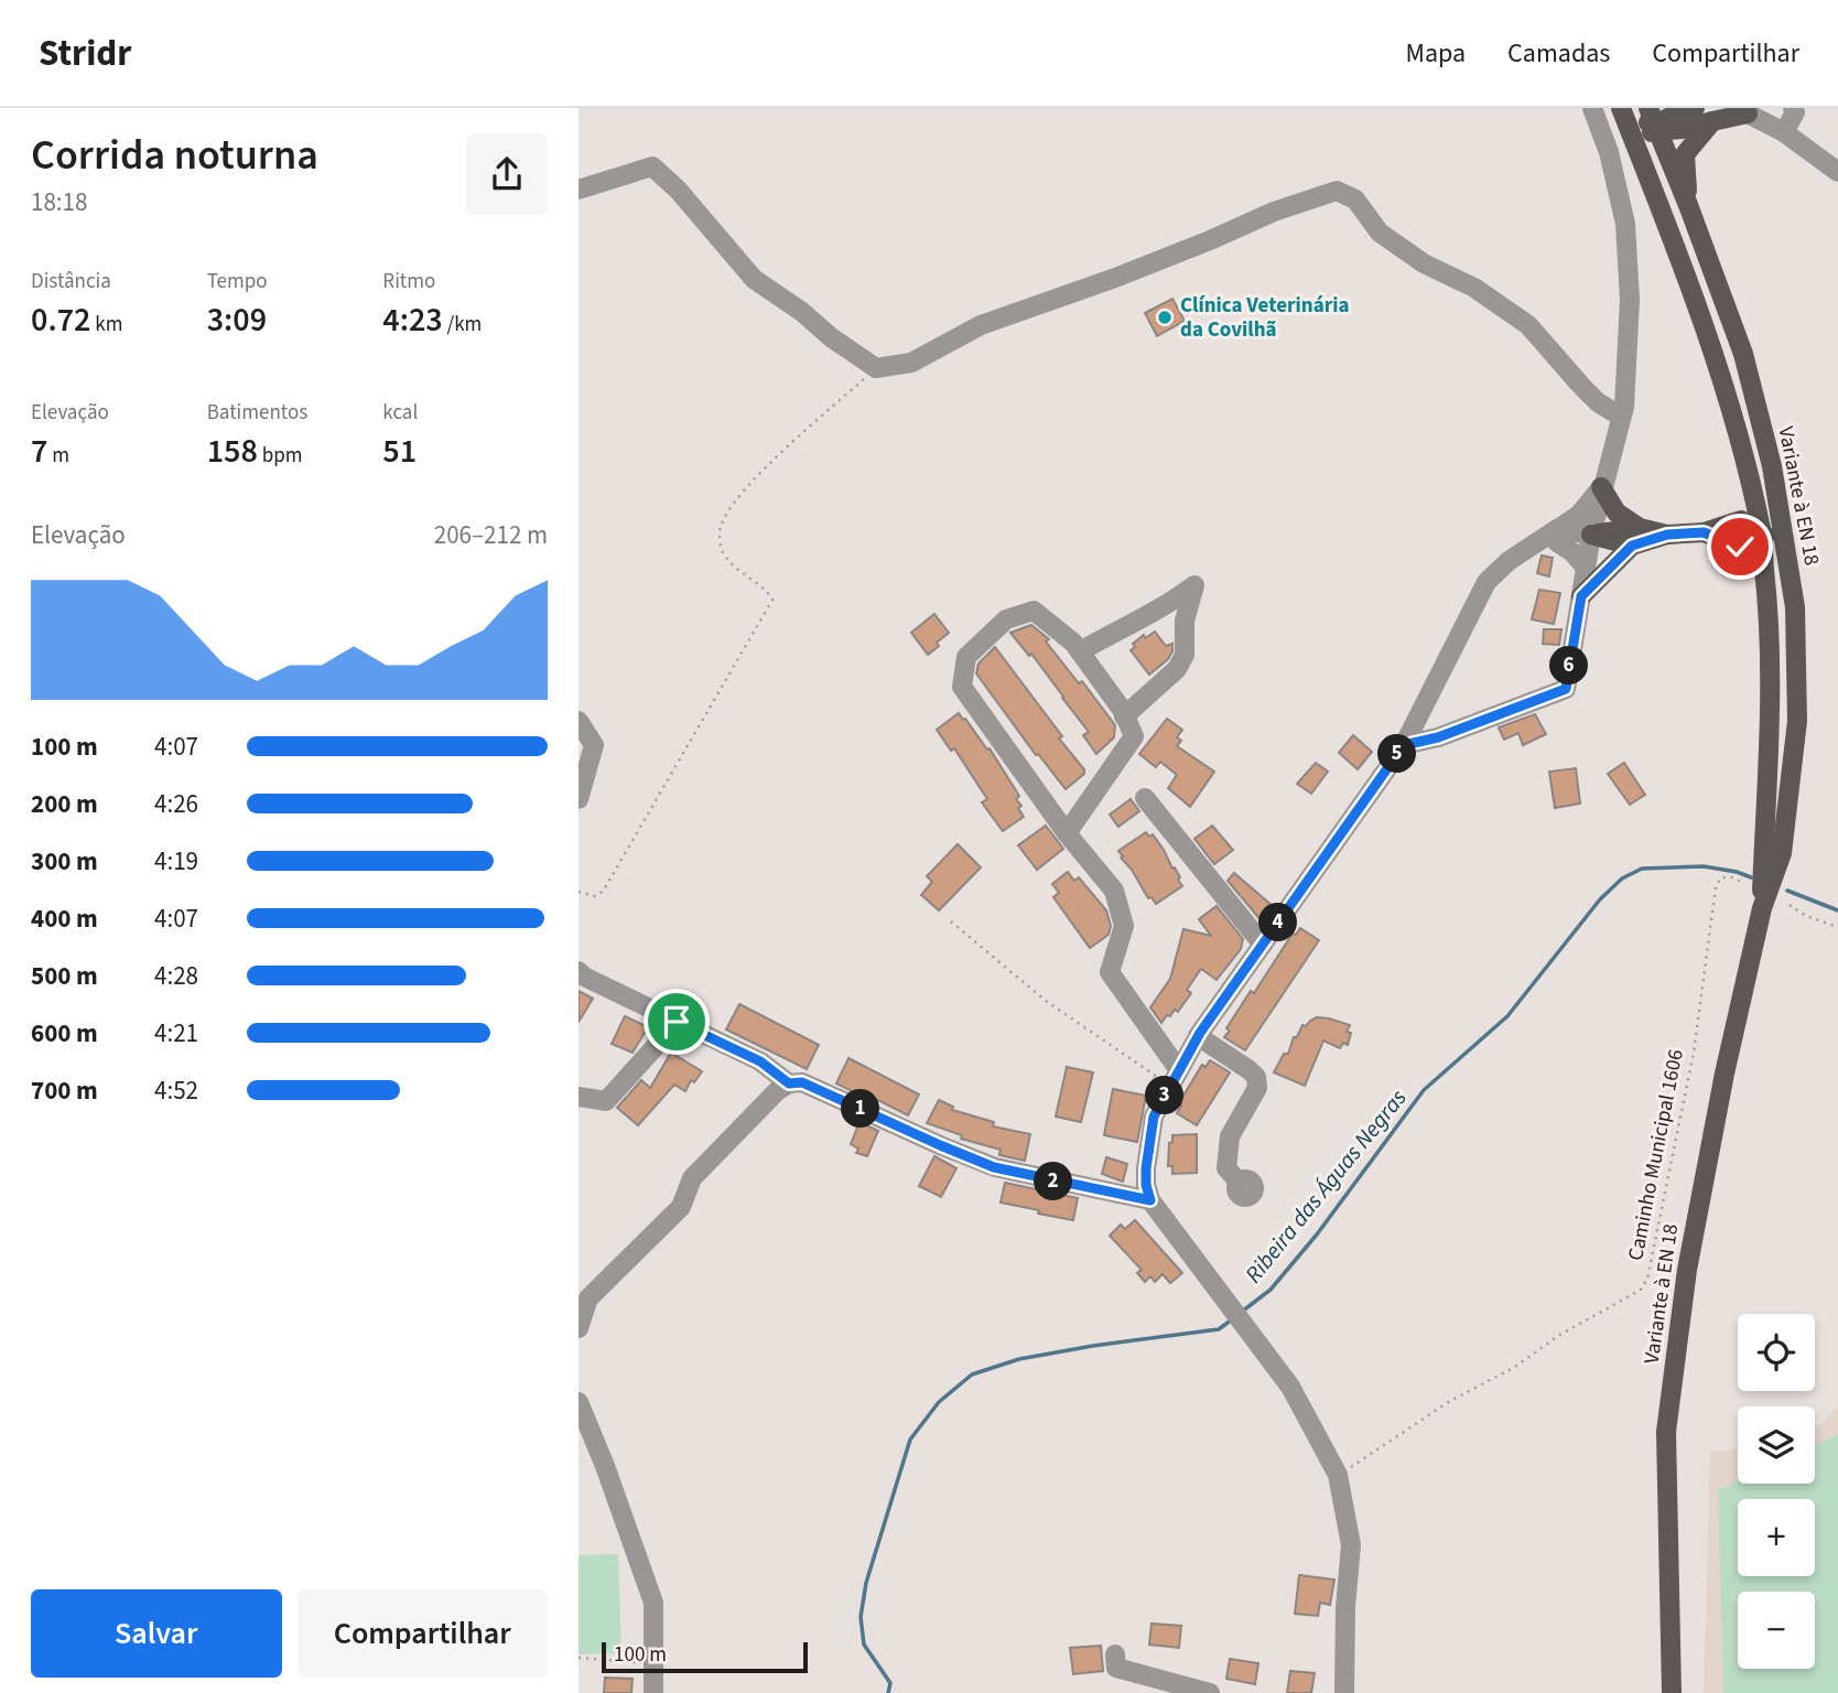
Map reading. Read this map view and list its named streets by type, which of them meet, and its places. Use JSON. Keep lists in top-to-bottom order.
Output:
{
  "streets": {
    "main road": ["Variante à EN 18"],
    "path": ["Caminho Municipal 1606"]
  },
  "water": ["Ribeira das Águas Negras"],
  "places": ["Clínica Veterinária da Covilhã"],
  "scale_bar": "100 m",
  "page": {
    "header": "Stridr",
    "nav": ["Mapa", "Camadas", "Compartilhar"],
    "heading": ["Corrida noturna", "18:18"],
    "stats": [
      ["Distância", "0.72 km"],
      ["Tempo", "3:09"],
      ["Ritmo", "4:23 /km"],
      ["Elevação", "7 m"],
      ["Batimentos", "158 bpm"],
      ["kcal", "51"]
    ],
    "chart": ["Elevação", "206–212 m"],
    "pins": [
      "6",
      "5",
      "4",
      "3",
      "1",
      "2"
    ],
    "list": [
      {
        "name": "100 m",
        "note": "4:07"
      },
      {
        "name": "200 m",
        "note": "4:26"
      },
      {
        "name": "300 m",
        "note": "4:19"
      },
      {
        "name": "400 m",
        "note": "4:07"
      },
      {
        "name": "500 m",
        "note": "4:28"
      },
      {
        "name": "600 m",
        "note": "4:21"
      },
      {
        "name": "700 m",
        "note": "4:52"
      }
    ],
    "map_buttons": ["+", "−"],
    "buttons": ["Salvar", "Compartilhar"],
    "scale": "100 m"
  }
}
